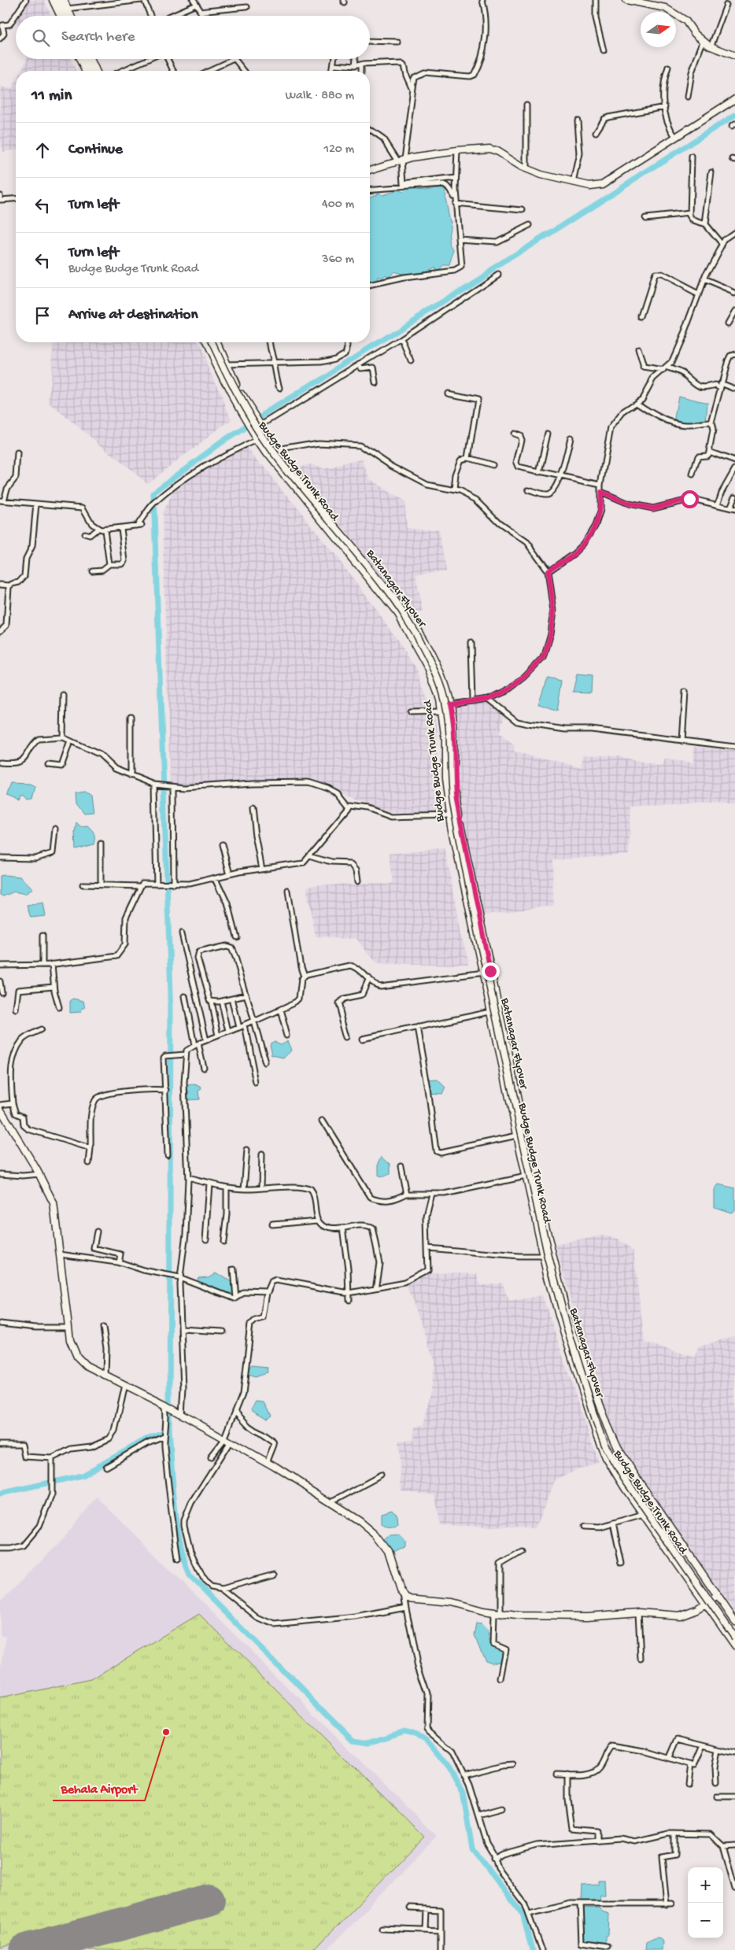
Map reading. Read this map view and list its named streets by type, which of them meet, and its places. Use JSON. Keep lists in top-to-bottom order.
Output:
{
  "streets": {
    "street": ["Budge Budge Trunk Road", "Batanagar Flyover"]
  },
  "places": ["Behala Airport"],
  "north": "right",
  "page": {
    "search": "Search here",
    "heading": ["11 min", "Walk · 880 m"],
    "list": [
      ["Continue", "120 m"],
      ["Turn left", "400 m"],
      ["Turn left", "Budge Budge Trunk Road", "360 m"],
      "Arrive at destination"
    ],
    "map_buttons": ["+", "−"]
  }
}
